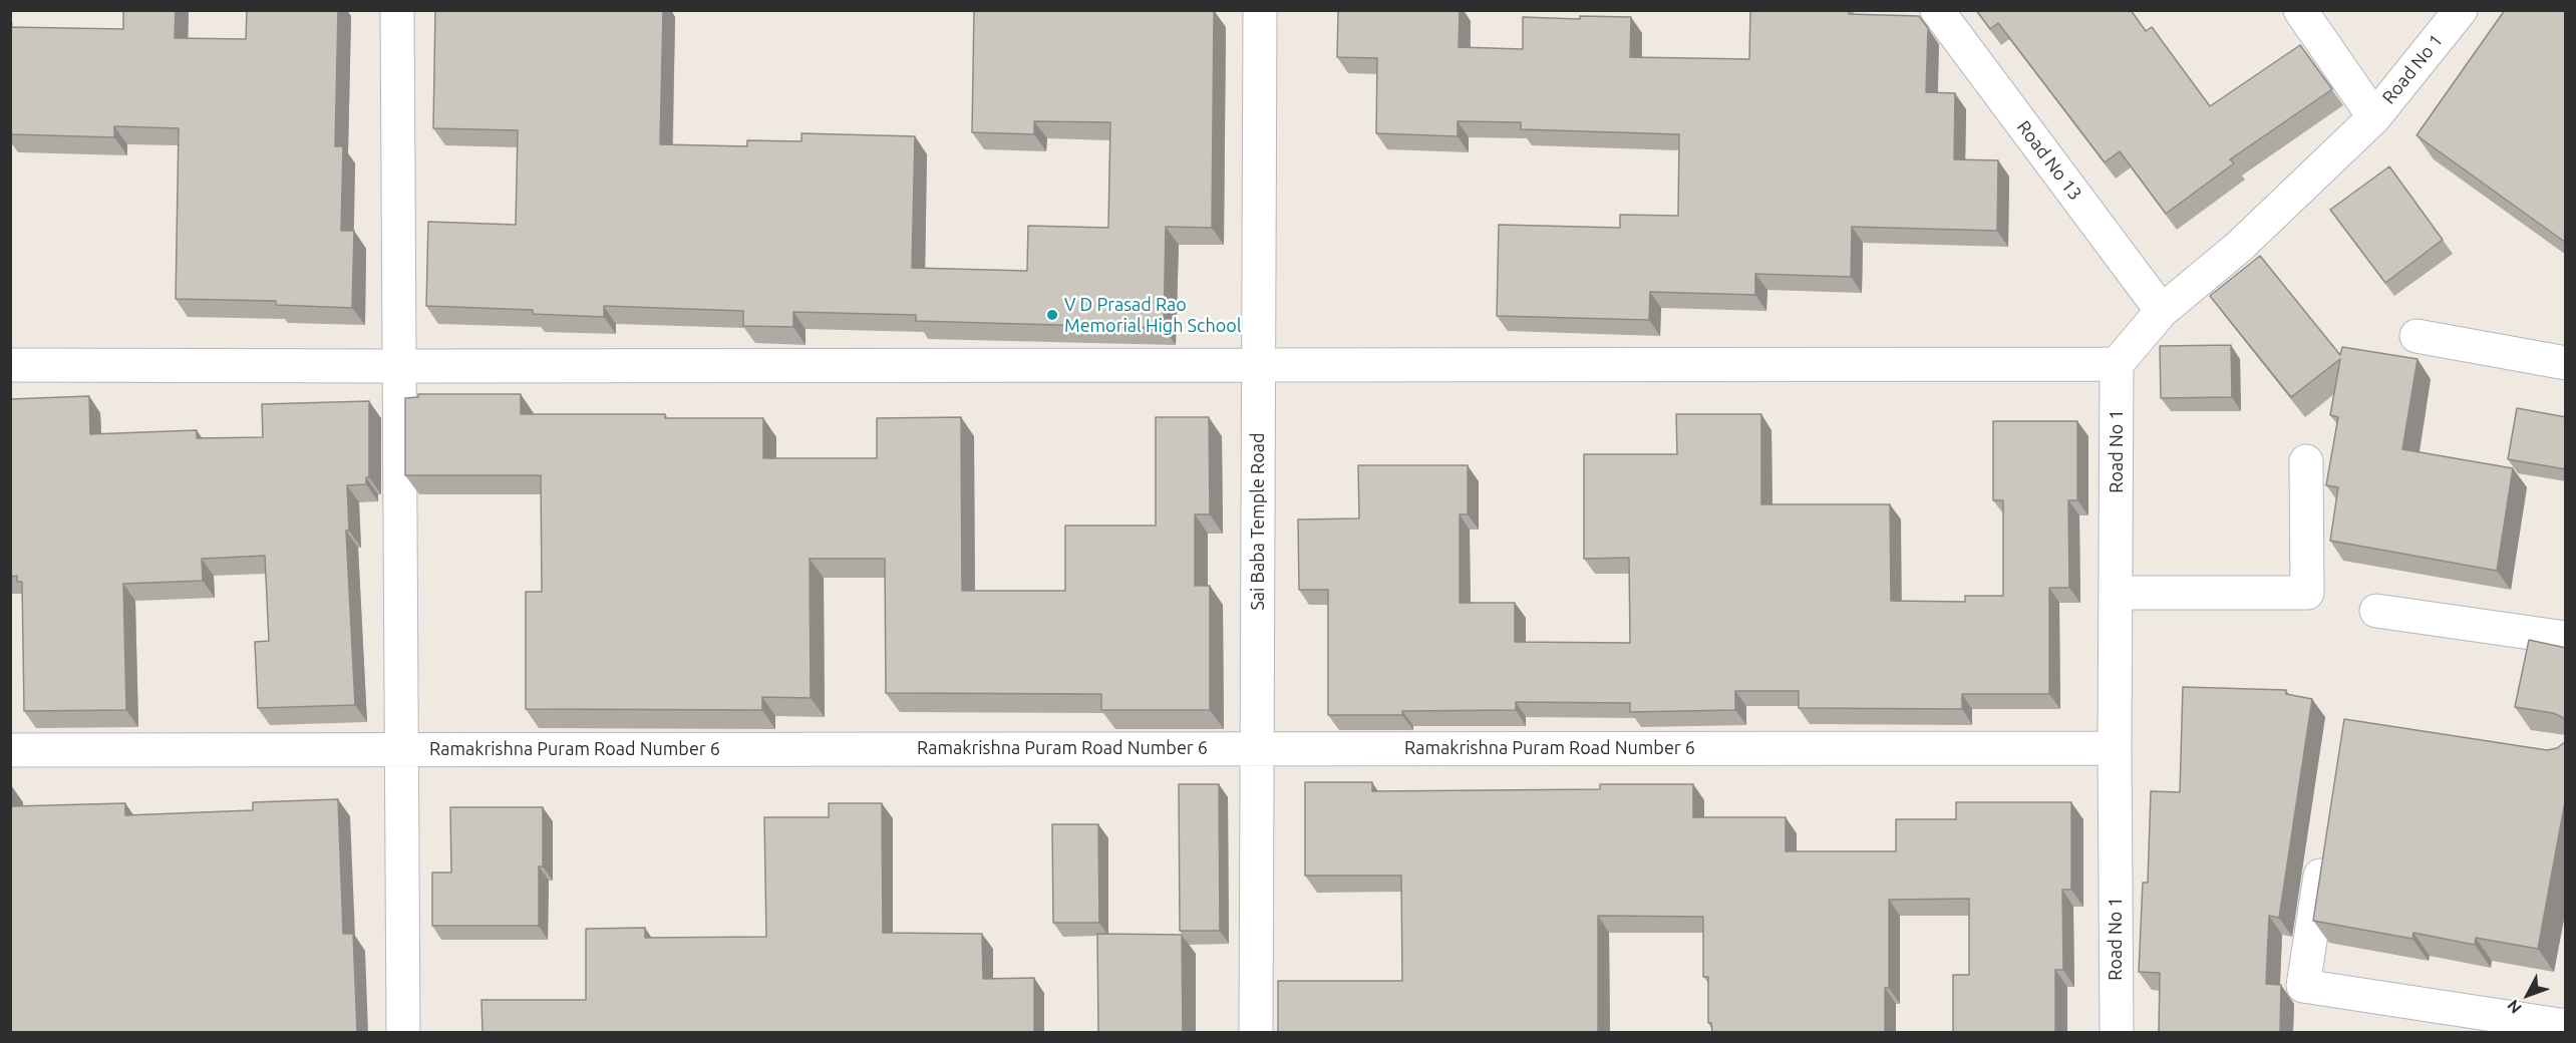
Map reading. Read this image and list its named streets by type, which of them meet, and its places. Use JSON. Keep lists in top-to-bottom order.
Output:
{
  "streets": {
    "street": [
      "Road No 1",
      "Road No 13",
      "Sai Baba Temple Road",
      "Ramakrishna Puram Road Number 6"
    ]
  },
  "crossings": [
    ["Road No 1", "Road No 13"],
    ["Road No 1", "Ramakrishna Puram Road Number 6"],
    ["Sai Baba Temple Road", "Ramakrishna Puram Road Number 6"]
  ],
  "places": ["V D Prasad Rao Memorial High School"],
  "north": "bottom left"
}
